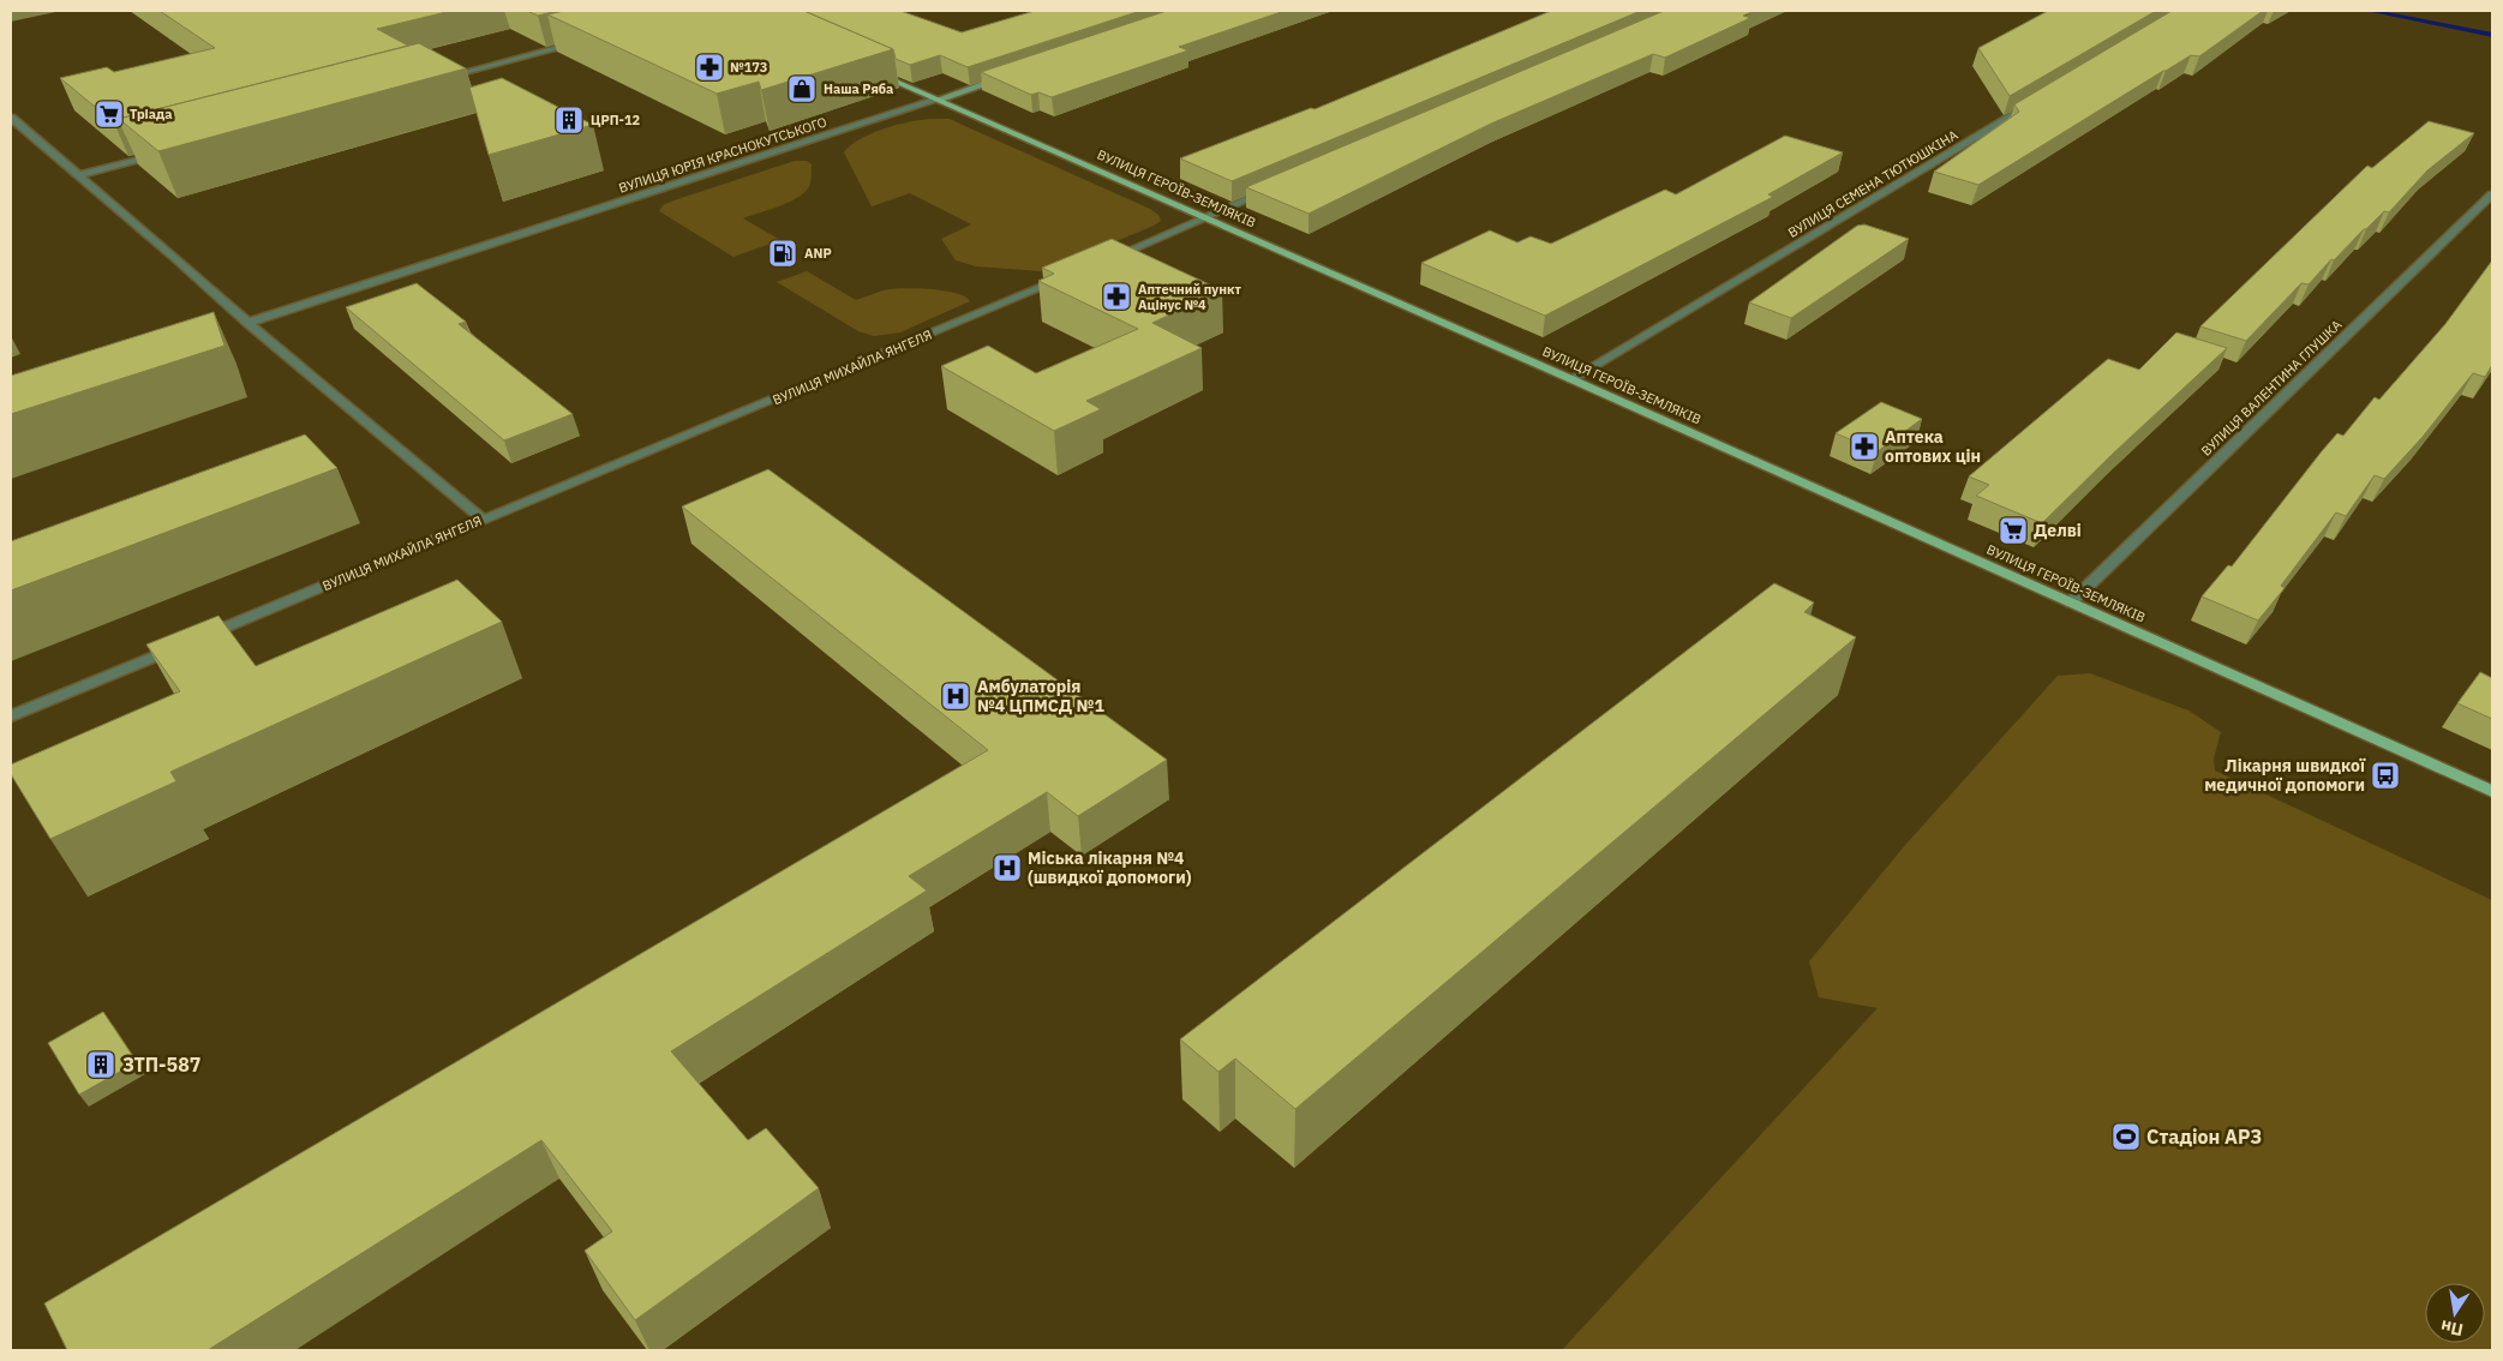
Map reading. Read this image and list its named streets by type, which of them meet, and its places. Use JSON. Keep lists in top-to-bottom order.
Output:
{
  "streets": {
    "main road": ["ВУЛИЦЯ ГЕРОЇВ-ЗЕМЛЯКІВ"],
    "street": [
      "ВУЛИЦЯ ЮРІЯ КРАСНОКУТСЬКОГО",
      "ВУЛИЦЯ СЕМЕНА ТЮТЮШКІНА",
      "ВУЛИЦЯ МИХАЙЛА ЯНГЕЛЯ",
      "ВУЛИЦЯ ВАЛЕНТИНА ГЛУШКА"
    ]
  },
  "crossings": [
    ["ВУЛИЦЯ ЮРІЯ КРАСНОКУТСЬКОГО", "ВУЛИЦЯ ГЕРОЇВ-ЗЕМЛЯКІВ"],
    ["ВУЛИЦЯ СЕМЕНА ТЮТЮШКІНА", "ВУЛИЦЯ ГЕРОЇВ-ЗЕМЛЯКІВ"],
    ["ВУЛИЦЯ ГЕРОЇВ-ЗЕМЛЯКІВ", "ВУЛИЦЯ ВАЛЕНТИНА ГЛУШКА"]
  ],
  "places": {
    "pharmacy": ["№173", "Аптечний пункт Ацінус №4", "Аптека оптових цін"],
    "shop": ["Наша Ряба"],
    "supermarket": ["Тріада", "Делві"],
    "building": ["ЦРП-12", "ЗТП-587"],
    "fuel station": ["ANP"],
    "hospital": ["Амбулаторія №4 ЦПМСД №1", "Міська лікарня №4 (швидкої допомоги)"],
    "bus stop": ["Лікарня швидкої медичної допомоги"],
    "sports": ["Стадіон АРЗ"]
  },
  "north": "bottom"
}
